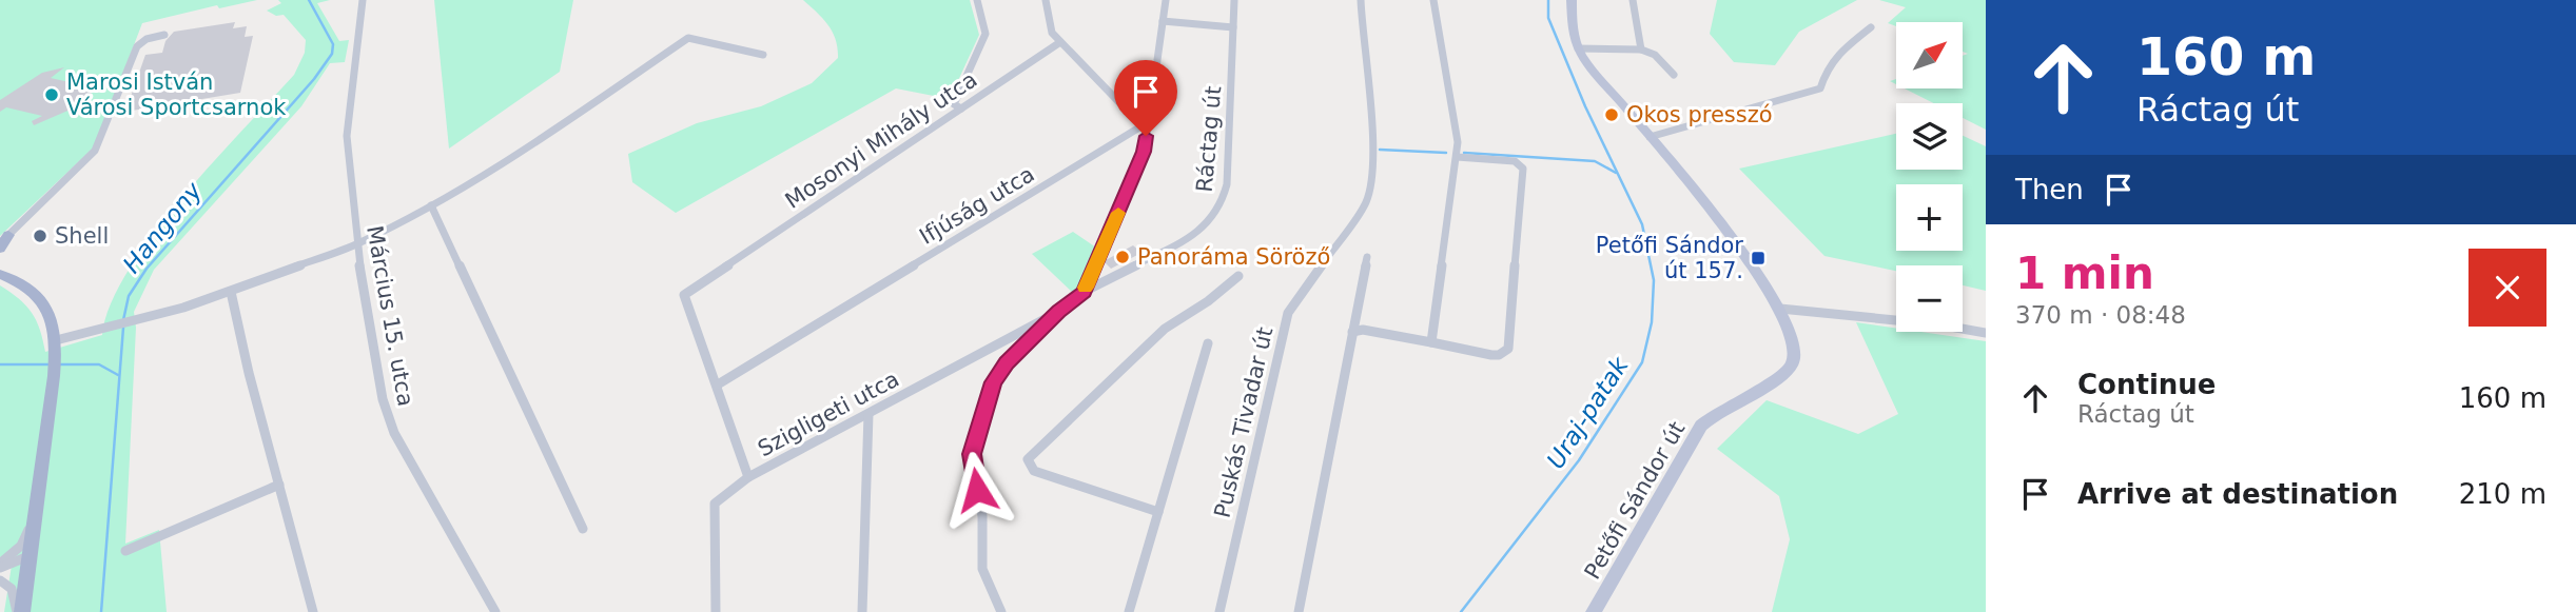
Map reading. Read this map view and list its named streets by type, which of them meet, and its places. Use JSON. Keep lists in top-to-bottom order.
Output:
{
  "streets": {
    "street": [
      "Ráctag út",
      "Mosonyi Mihály utca",
      "Ifjúság utca",
      "Március 15. utca",
      "Szigligeti utca",
      "Puskás Tivadar út",
      "Petőfi Sándor út"
    ]
  },
  "crossings": [
    ["Mosonyi Mihály utca", "Ifjúság utca"]
  ],
  "water": ["Hangony", "Uraj-patak"],
  "places": {
    "other": [
      "Marosi István Városi Sportcsarnok",
      "Okos presszó",
      "Shell",
      "Panoráma Söröző"
    ],
    "transit": ["Petőfi Sándor út 157."]
  },
  "north": "top right",
  "page": {
    "turn": ["160 m", "Ráctag út"],
    "map_buttons": ["+", "−"],
    "then": "Then",
    "heading": ["1 min", "370 m · 08:48"],
    "list": [
      {
        "name": "Continue",
        "note": "Ráctag út",
        "value": "160 m"
      },
      {
        "name": "Arrive at destination",
        "value": "210 m"
      }
    ]
  }
}
